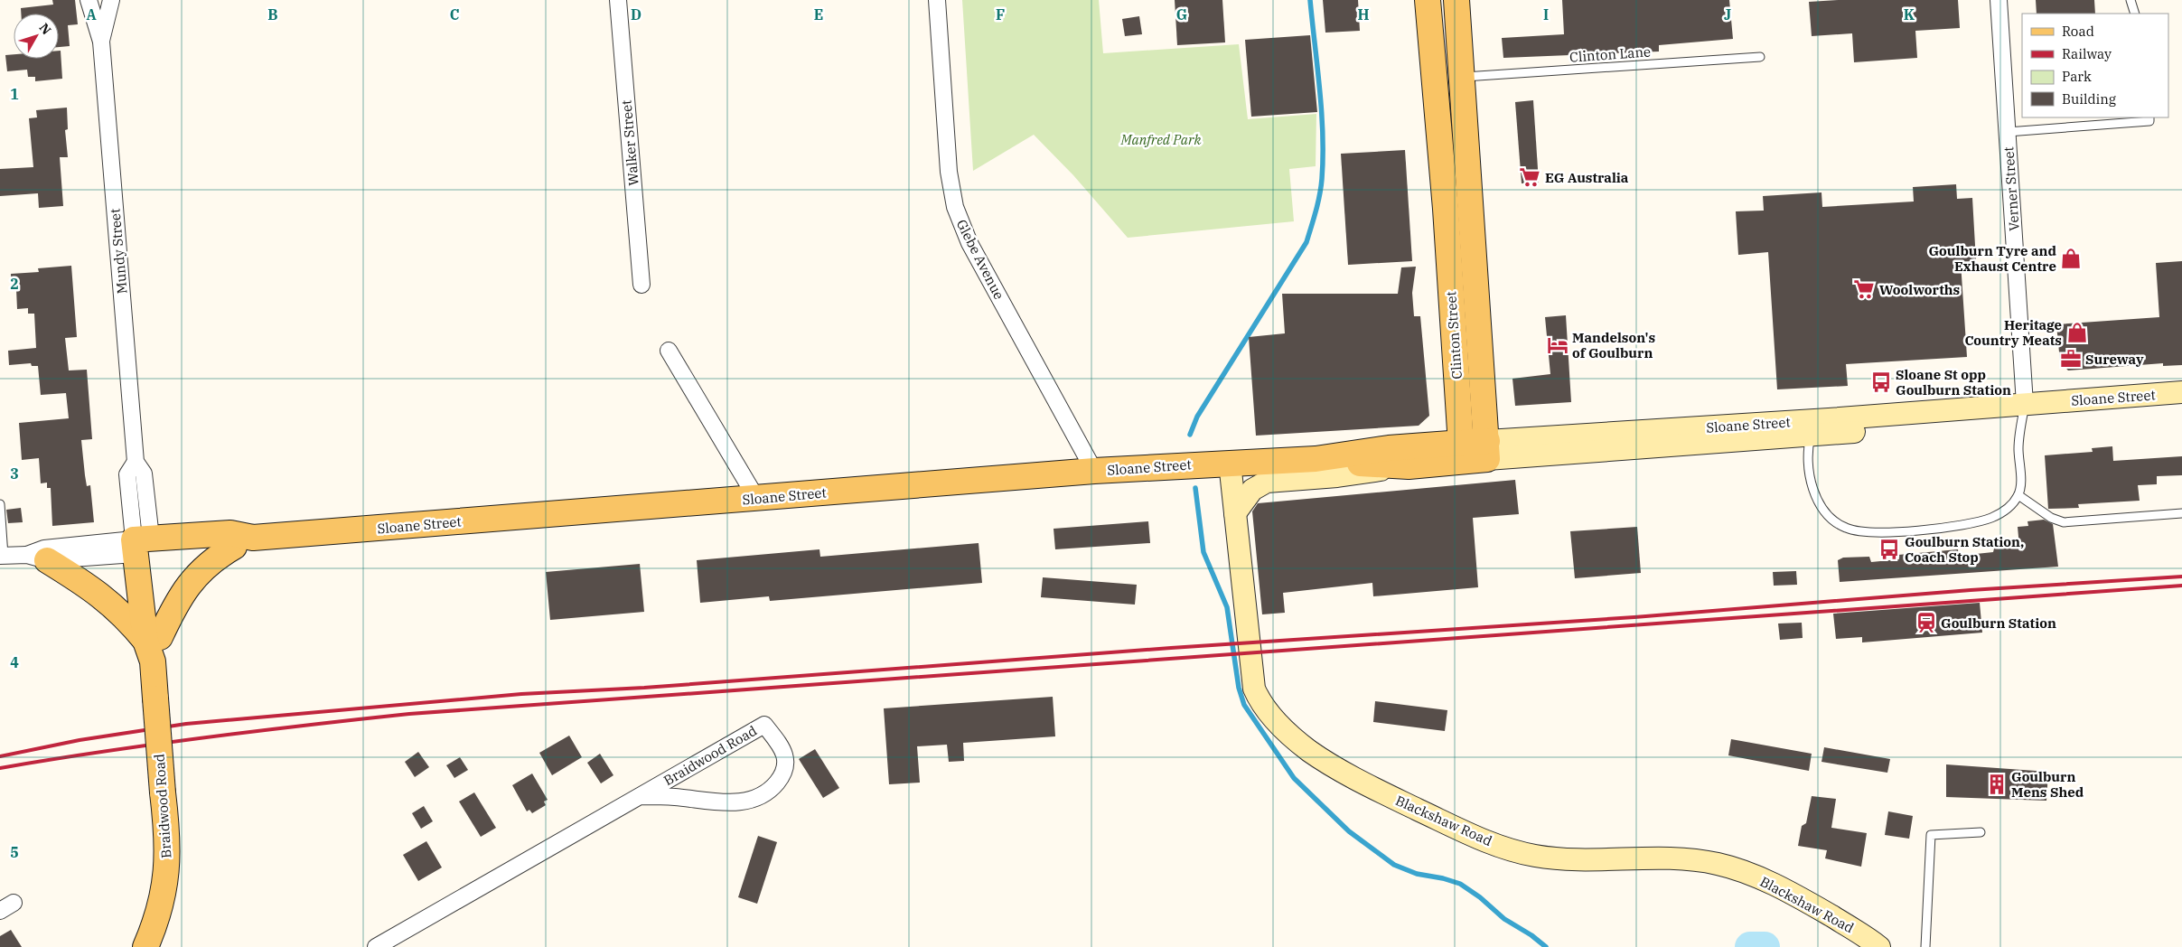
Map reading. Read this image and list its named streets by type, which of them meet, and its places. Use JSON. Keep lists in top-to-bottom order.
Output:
{
  "streets": {
    "main road": ["Clinton Street", "Sloane Street", "Braidwood Road"],
    "street": [
      "Walker Street",
      "Verner Street",
      "Mundy Street",
      "Glebe Avenue",
      "Blackshaw Road"
    ],
    "lane": ["Clinton Lane"]
  },
  "crossings": [
    ["Clinton Lane", "Clinton Street"],
    ["Verner Street", "Sloane Street"],
    ["Mundy Street", "Sloane Street"],
    ["Mundy Street", "Braidwood Road"],
    ["Glebe Avenue", "Sloane Street"],
    ["Clinton Street", "Sloane Street"],
    ["Sloane Street", "Braidwood Road"],
    ["Sloane Street", "Blackshaw Road"]
  ],
  "parks": ["Manfred Park"],
  "places": {
    "supermarket": ["EG Australia", "Woolworths"],
    "shop": ["Goulburn Tyre and Exhaust Centre", "Heritage Country Meats"],
    "hotel": ["Mandelson's of Goulburn"],
    "office": ["Sureway"],
    "bus stop": ["Sloane St opp Goulburn Station", "Goulburn Station, Coach Stop"],
    "station": ["Goulburn Station"],
    "building": ["Goulburn Mens Shed"]
  },
  "legend": [
    "Road",
    "Railway",
    "Park",
    "Building"
  ],
  "north": "top right",
  "grid": {
    "columns": [
      "A",
      "B",
      "C",
      "D",
      "E",
      "F",
      "G",
      "H",
      "I",
      "J",
      "K"
    ],
    "rows": [
      "1",
      "2",
      "3",
      "4",
      "5"
    ]
  }
}
